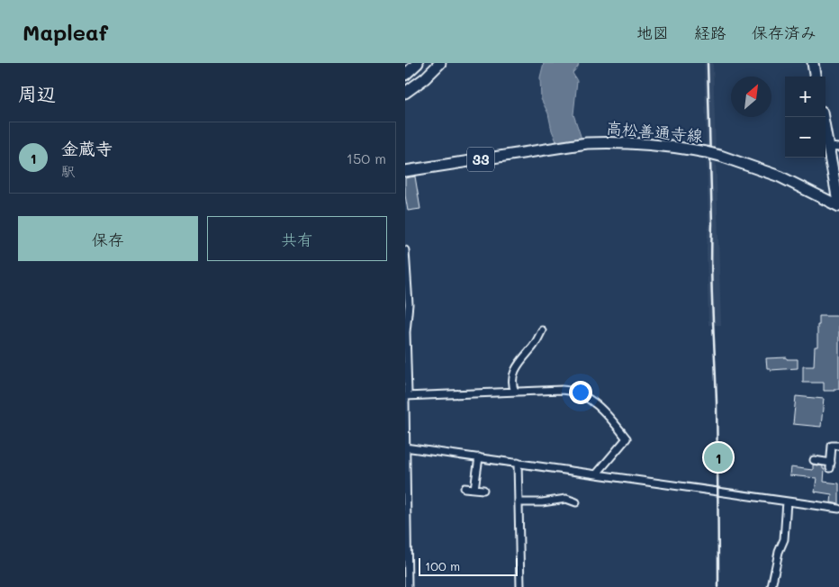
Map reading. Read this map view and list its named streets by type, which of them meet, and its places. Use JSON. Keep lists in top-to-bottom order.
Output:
{
  "streets": {
    "main road": ["高松善通寺線", "33"]
  },
  "scale_bar": "100 m",
  "north": "top right",
  "page": {
    "header": "Mapleaf",
    "nav": ["地図", "経路", "保存済み"],
    "heading": "周辺",
    "map_buttons": ["+", "−"],
    "list": [
      {
        "mark": "1",
        "name": "金蔵寺",
        "note": "駅",
        "value": "150 m"
      }
    ],
    "buttons": ["保存", "共有"],
    "pins": "1",
    "scale": "100 m"
  }
}
